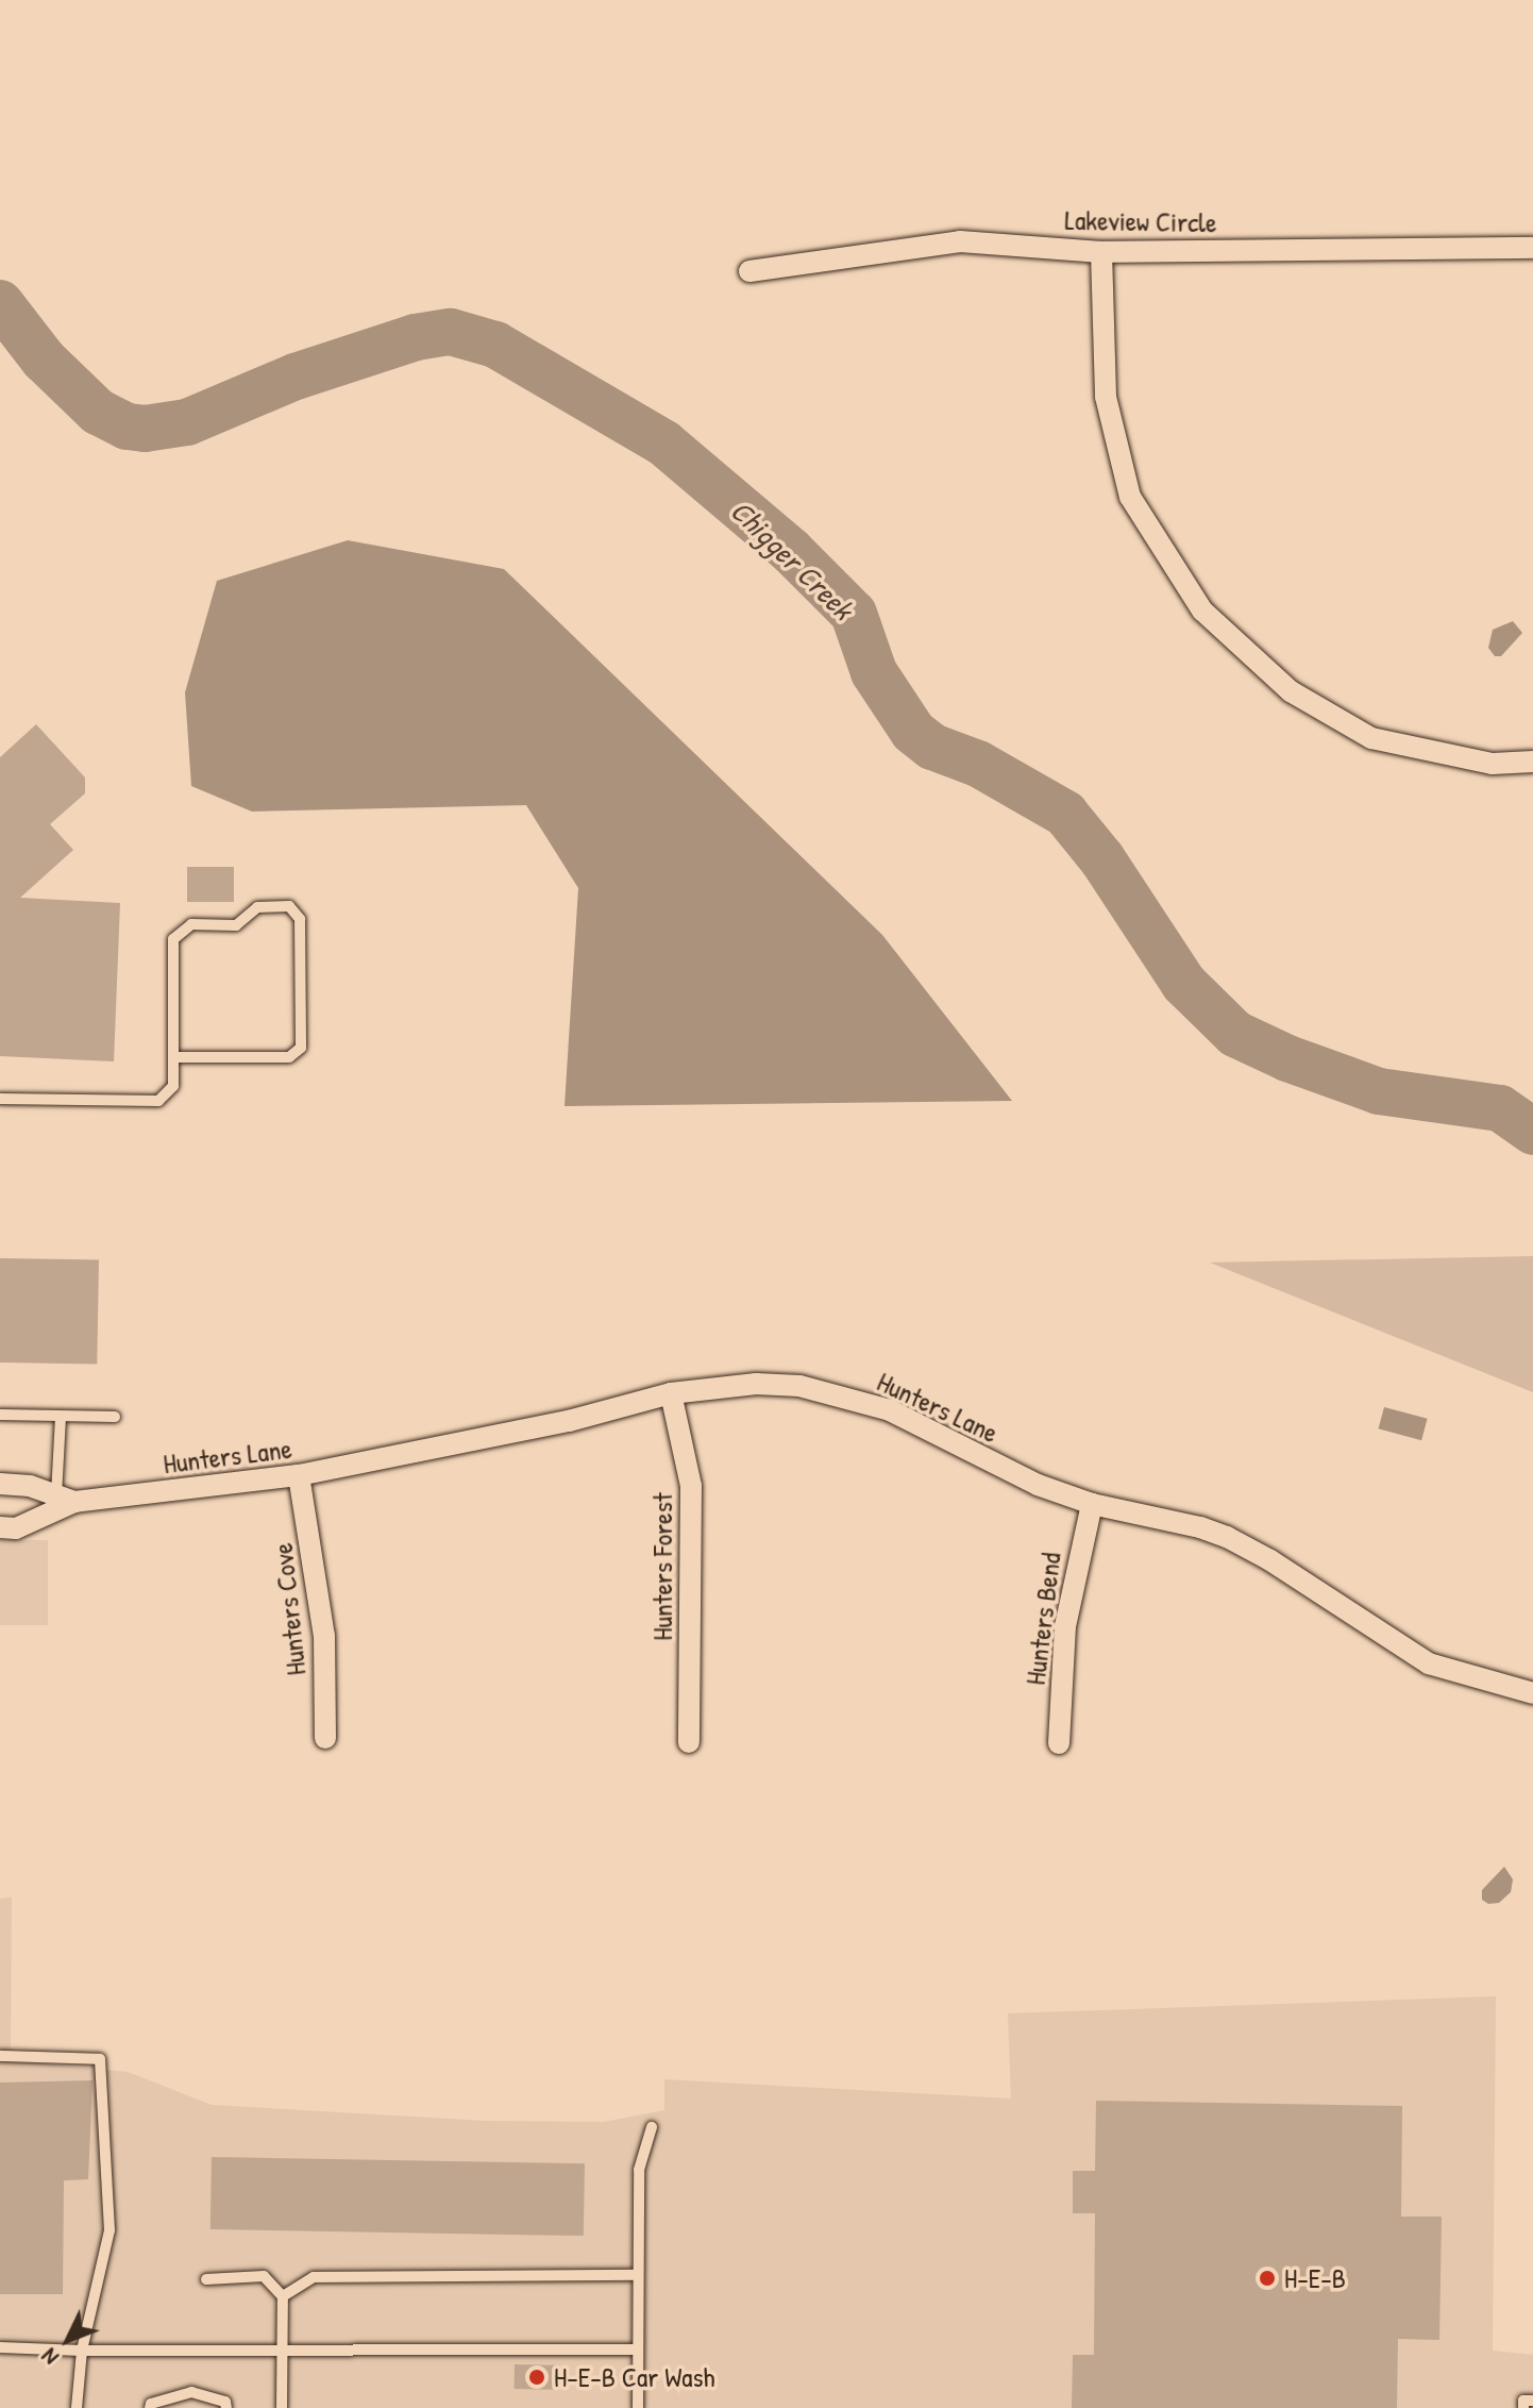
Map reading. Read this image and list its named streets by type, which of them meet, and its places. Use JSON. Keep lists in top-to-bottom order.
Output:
{
  "streets": {
    "street": [
      "Lakeview Circle",
      "Hunters Lane",
      "Hunters Forest",
      "Hunters Cove",
      "Hunters Bend"
    ]
  },
  "crossings": [
    ["Hunters Lane", "Hunters Forest"],
    ["Hunters Lane", "Hunters Cove"],
    ["Hunters Lane", "Hunters Bend"]
  ],
  "water": ["Chigger Creek"],
  "places": ["H-E-B", "H-E-B Car Wash"],
  "north": "bottom left"
}
